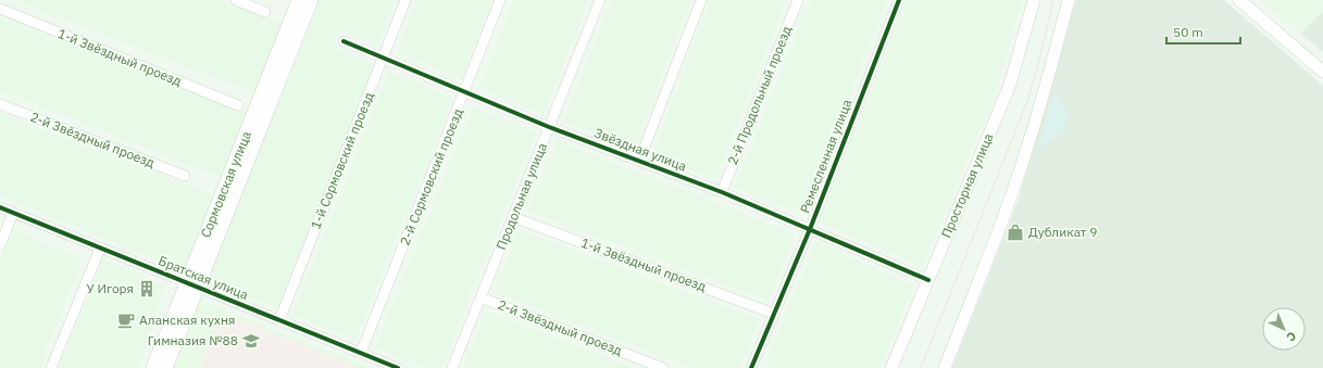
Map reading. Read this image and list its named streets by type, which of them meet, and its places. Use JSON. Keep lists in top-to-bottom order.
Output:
{
  "streets": {
    "main road": ["Сормовская улица"],
    "street": [
      "1-й Звёздный проезд",
      "2-й Продольный проезд",
      "2-й Звёздный проезд",
      "Звёздная улица",
      "Ремесленная улица",
      "1-й Сормовский проезд",
      "2-й Сормовский проезд",
      "Просторная улица",
      "Продольная улица",
      "Братская улица"
    ]
  },
  "crossings": [
    ["1-й Звёздный проезд", "Ремесленная улица"],
    ["1-й Звёздный проезд", "Продольная улица"],
    ["2-й Продольный проезд", "Звёздная улица"],
    ["2-й Звёздный проезд", "Продольная улица"],
    ["Звёздная улица", "Ремесленная улица"],
    ["Звёздная улица", "1-й Сормовский проезд"],
    ["Звёздная улица", "2-й Сормовский проезд"],
    ["Звёздная улица", "Просторная улица"],
    ["Звёздная улица", "Продольная улица"],
    ["1-й Сормовский проезд", "Братская улица"],
    ["2-й Сормовский проезд", "Братская улица"],
    ["Сормовская улица", "Братская улица"]
  ],
  "places": {
    "shop": ["Дубликат 9"],
    "building": ["У Игоря"],
    "cafe": ["Аланская кухня"],
    "school or university": ["Гимназия №88"]
  },
  "scale_bar": "50 m",
  "north": "bottom right"
}
